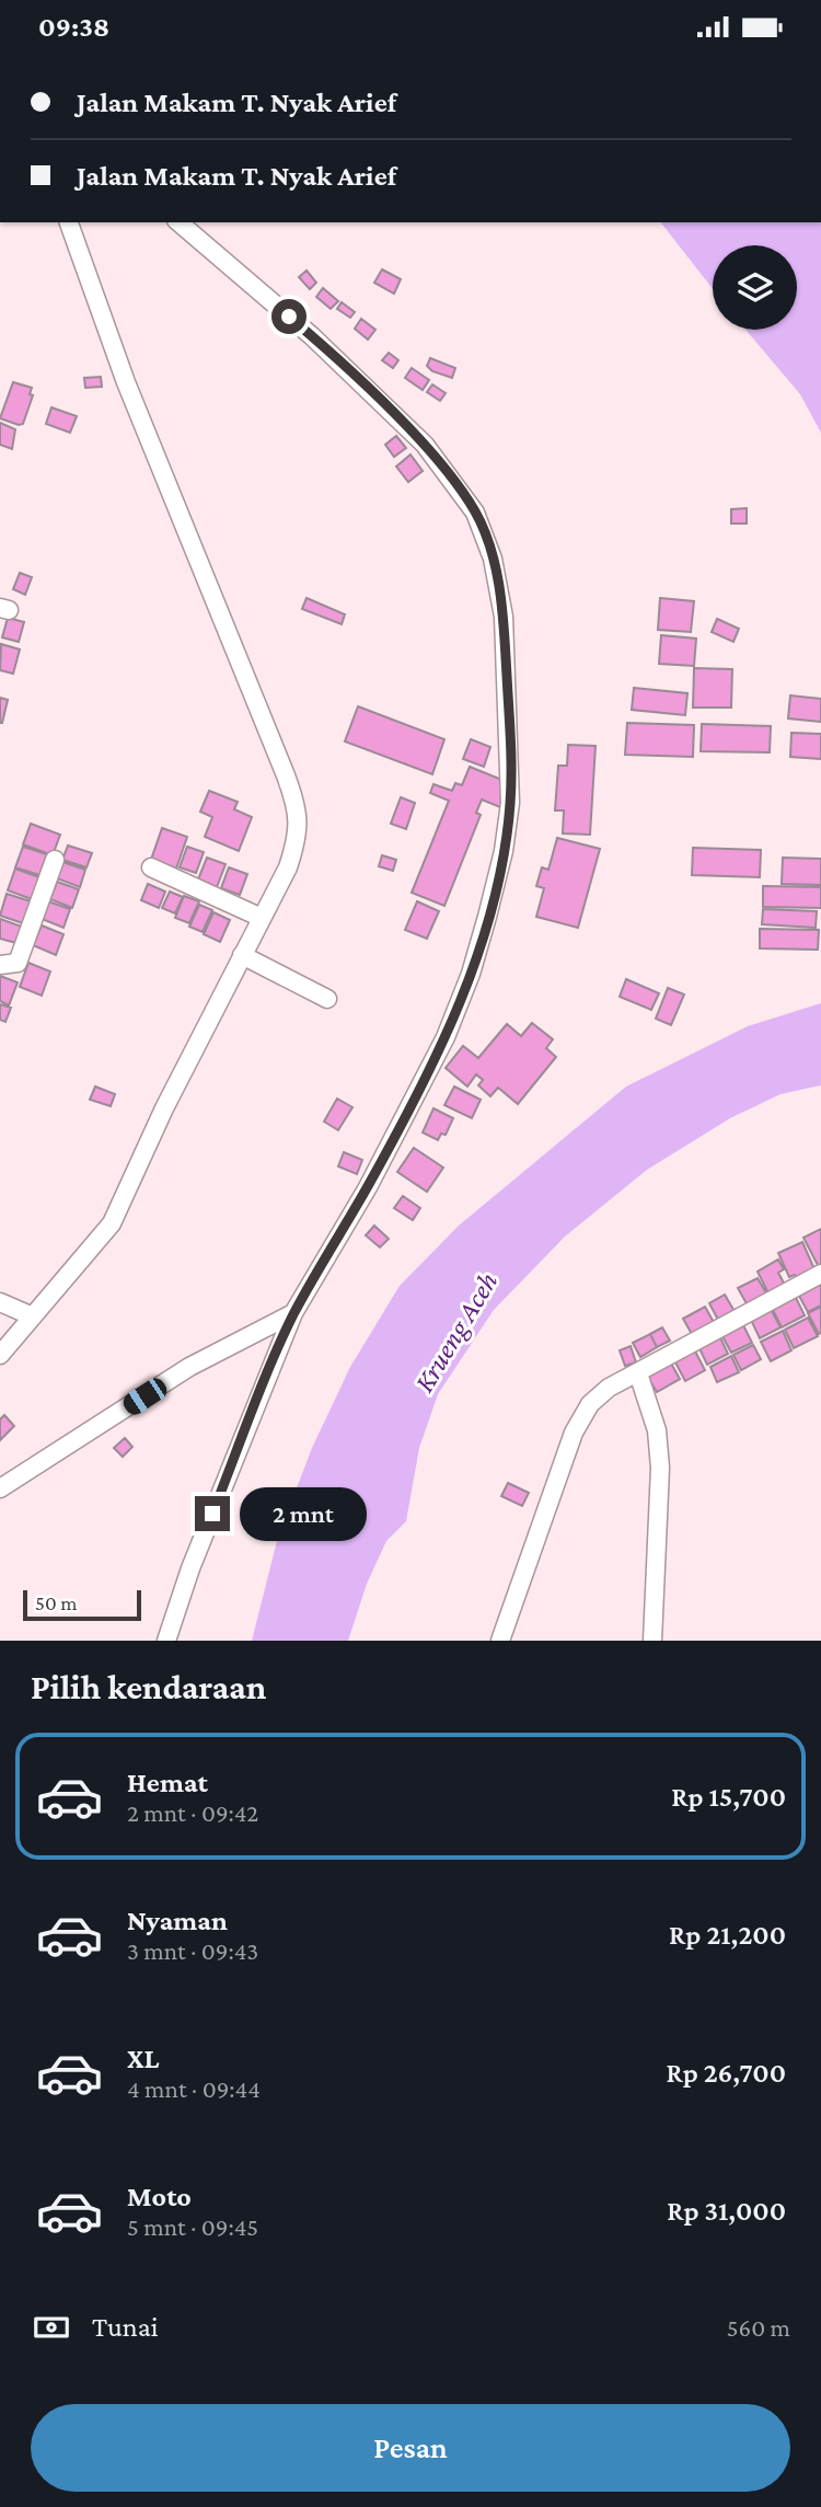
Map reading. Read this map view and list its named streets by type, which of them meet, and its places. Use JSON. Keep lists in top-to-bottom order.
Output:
{
  "water": ["Krueng Aceh"],
  "scale_bar": "50 m",
  "page": {
    "status": "09:38",
    "banner": ["Jalan Makam T. Nyak Arief", "Jalan Makam T. Nyak Arief"],
    "bubble": "2 mnt",
    "scale": "50 m",
    "heading": "Pilih kendaraan",
    "list": [
      {
        "name": "Hemat",
        "note": "2 mnt · 09:42",
        "value": "Rp 15,700"
      },
      {
        "name": "Nyaman",
        "note": "3 mnt · 09:43",
        "value": "Rp 21,200"
      },
      {
        "name": "XL",
        "note": "4 mnt · 09:44",
        "value": "Rp 26,700"
      },
      {
        "name": "Moto",
        "note": "5 mnt · 09:45",
        "value": "Rp 31,000"
      }
    ],
    "pay": ["Tunai", "560 m"],
    "buttons": "Pesan"
  }
}
